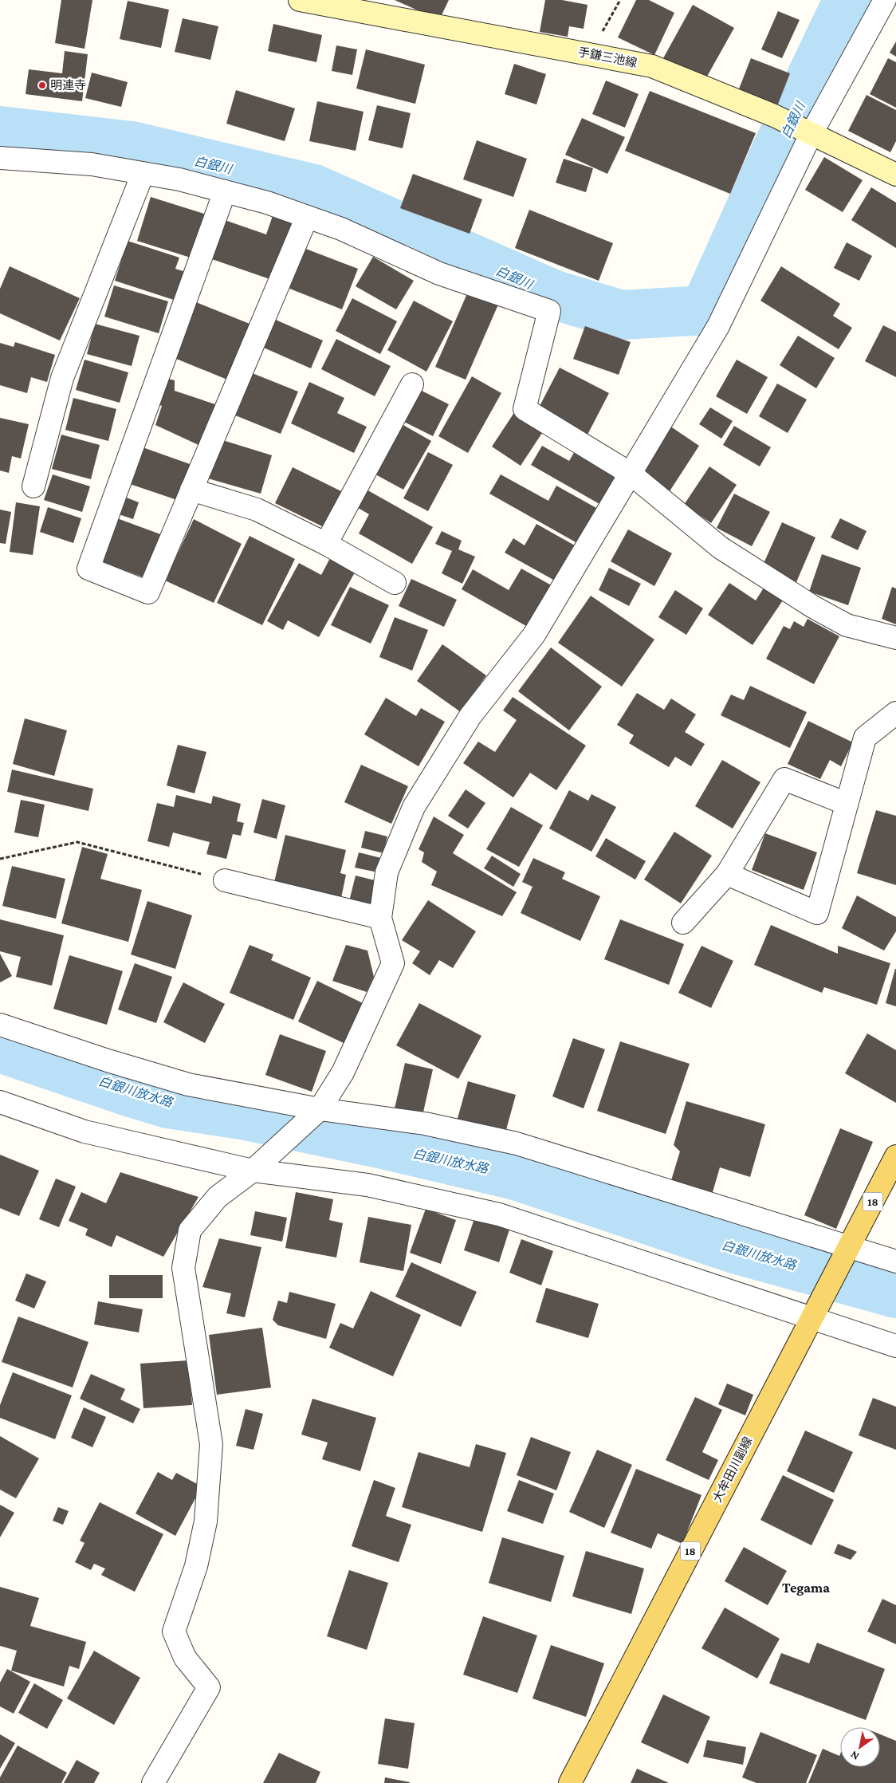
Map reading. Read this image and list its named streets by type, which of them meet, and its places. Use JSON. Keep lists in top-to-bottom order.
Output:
{
  "streets": {
    "main road": ["手鎌三池線", "18", "大牟田川副線"]
  },
  "districts": ["Tegama"],
  "water": ["白銀川", "白銀川放水路"],
  "places": ["明連寺"],
  "north": "bottom left"
}
